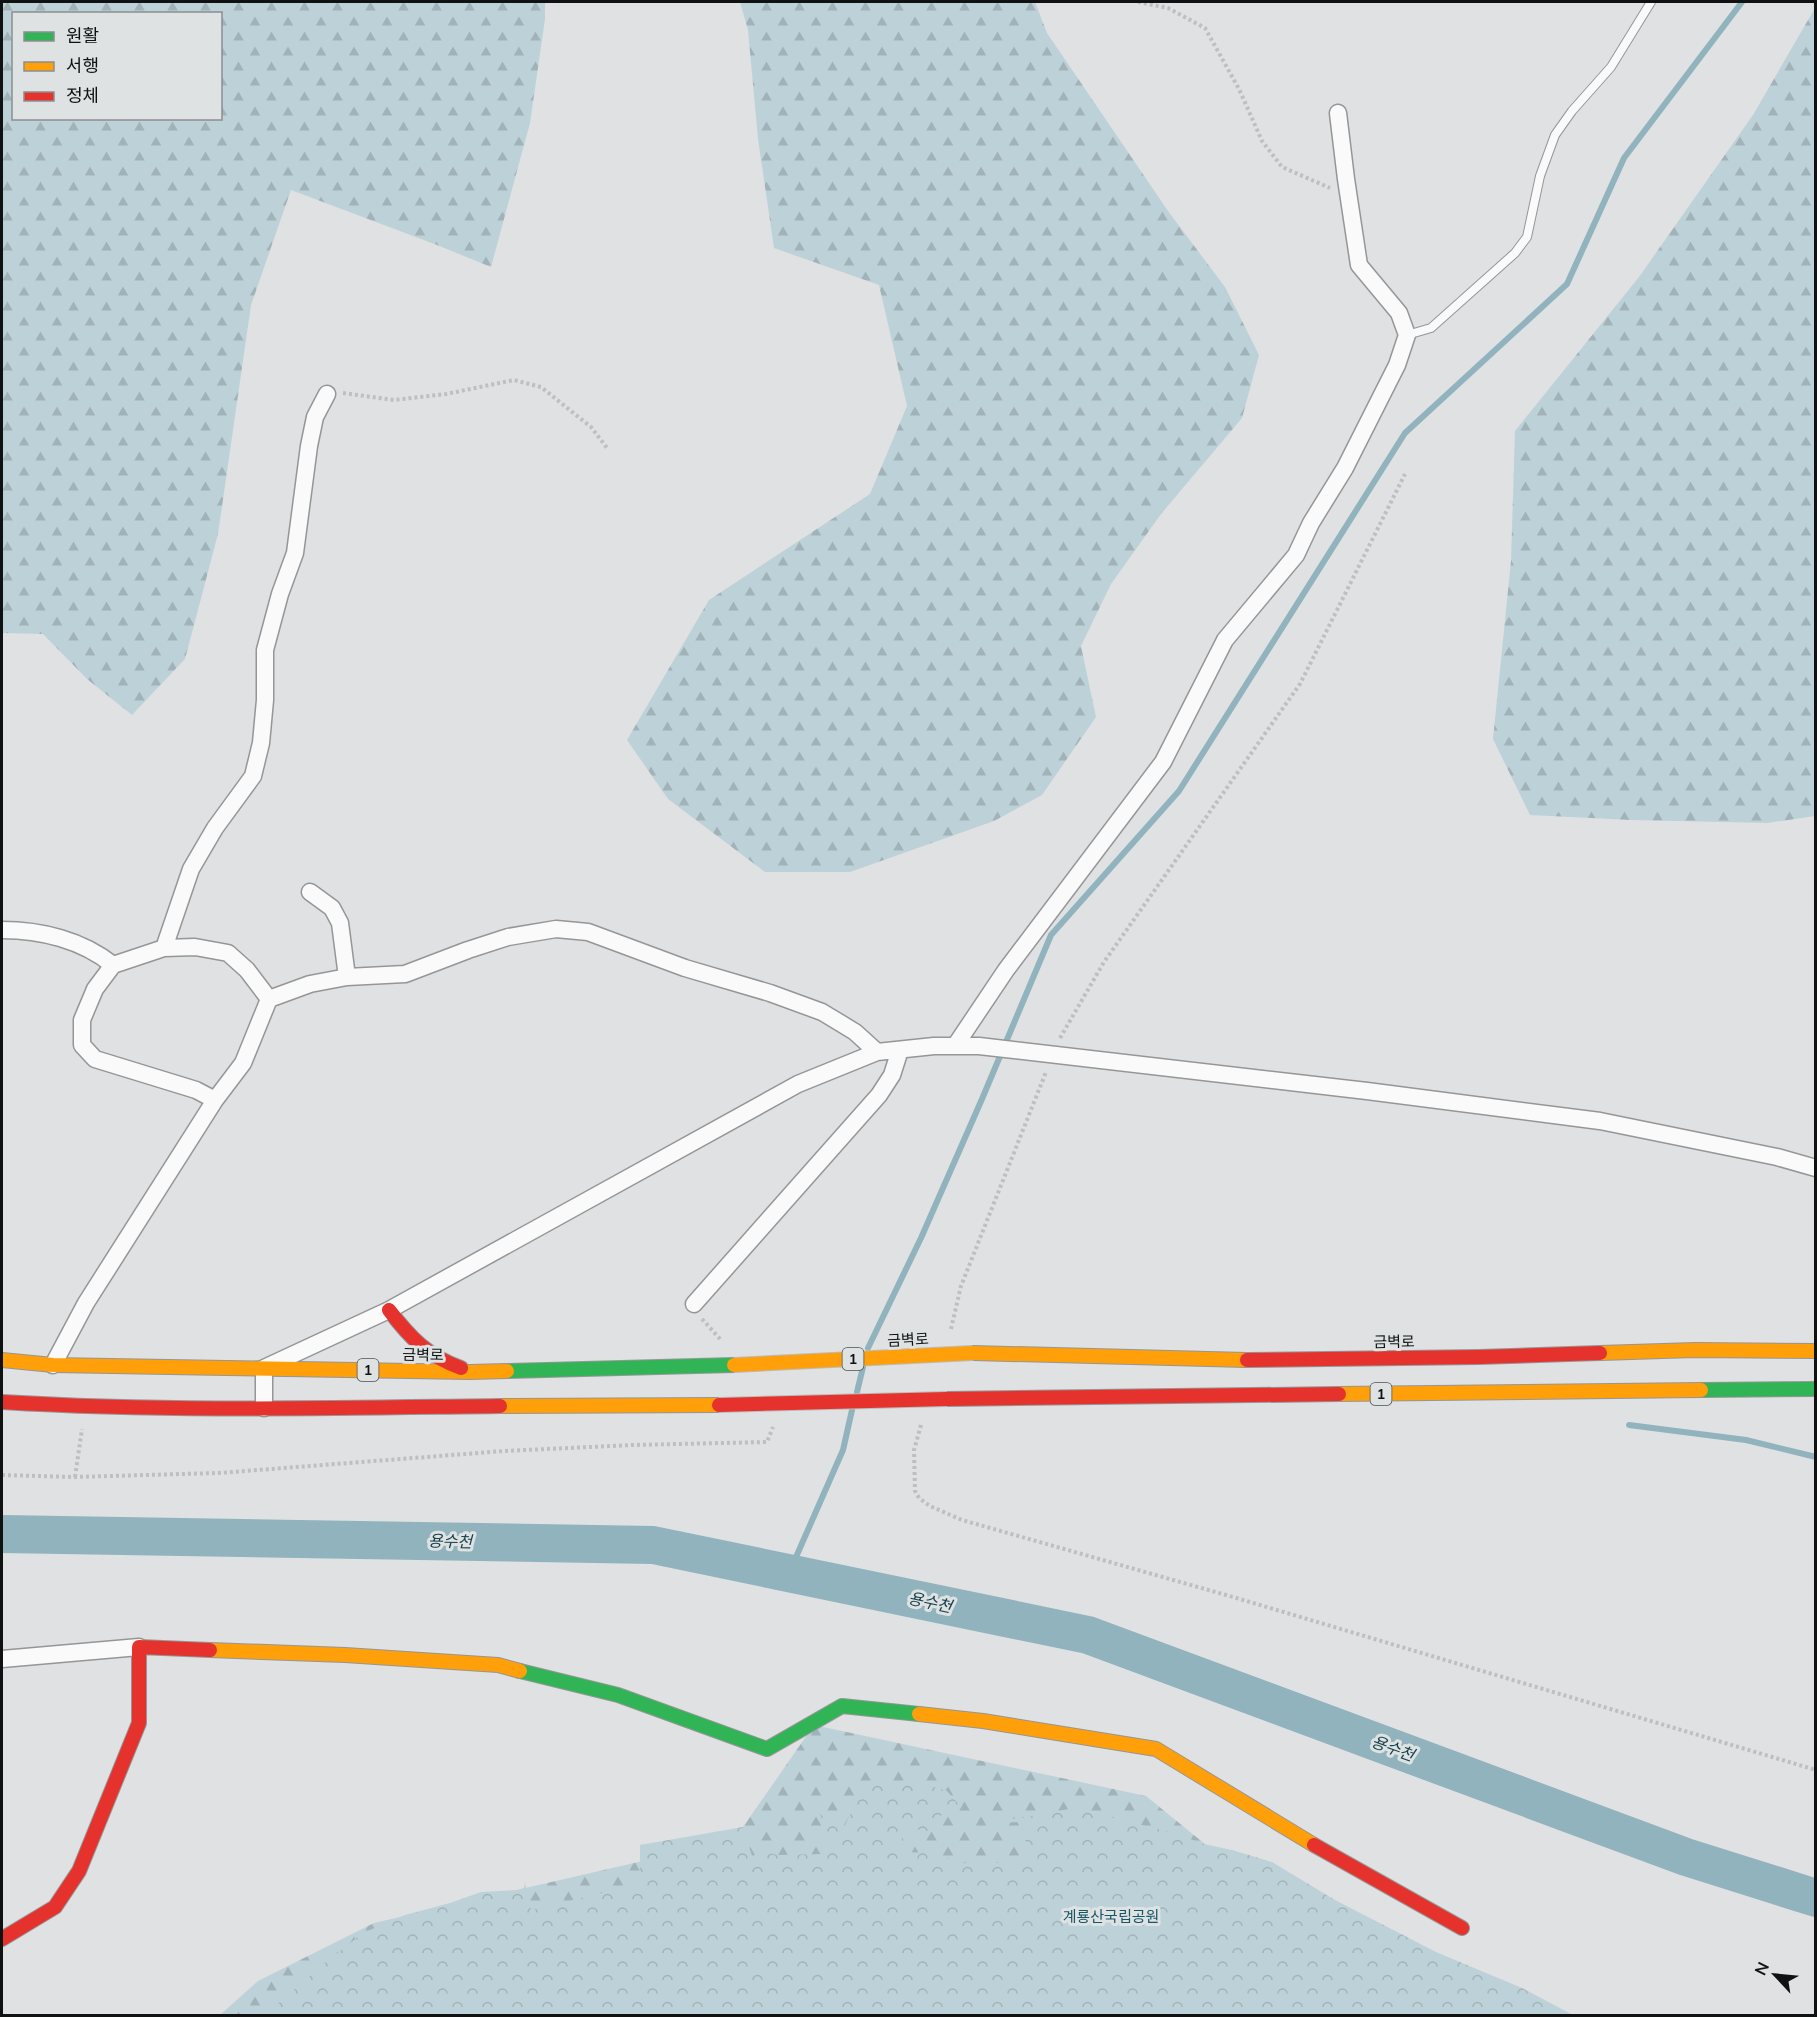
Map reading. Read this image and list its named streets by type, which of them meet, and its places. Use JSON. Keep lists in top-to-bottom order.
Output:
{
  "streets": {
    "main road": ["금벽로", "1"]
  },
  "water": ["용수천"],
  "parks": ["계룡산국립공원"],
  "legend": ["원활", "서행", "정체"],
  "north": "top left"
}
